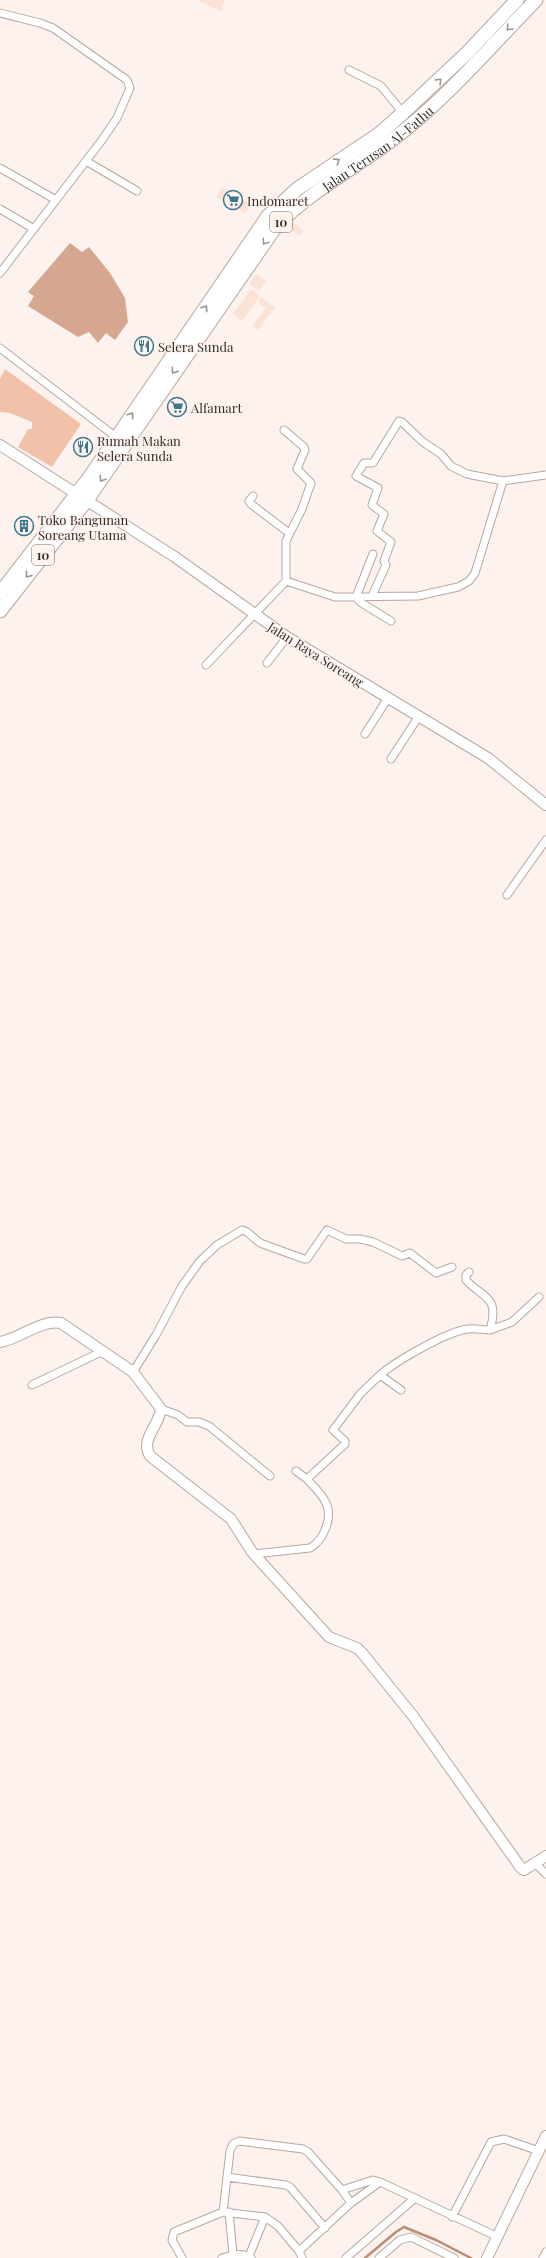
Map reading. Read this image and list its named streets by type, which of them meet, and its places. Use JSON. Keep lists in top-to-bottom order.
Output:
{
  "streets": {
    "highway": ["Jalan Terusan Al-Fathu", "10"],
    "street": ["Jalan Raya Soreang"]
  },
  "crossings": [
    ["Jalan Terusan Al-Fathu", "Jalan Raya Soreang"]
  ],
  "places": {
    "supermarket": ["Indomaret", "Alfamart"],
    "restaurant": ["Selera Sunda", "Rumah Makan Selera Sunda"],
    "building": ["Toko Bangunan Soreang Utama"]
  }
}
